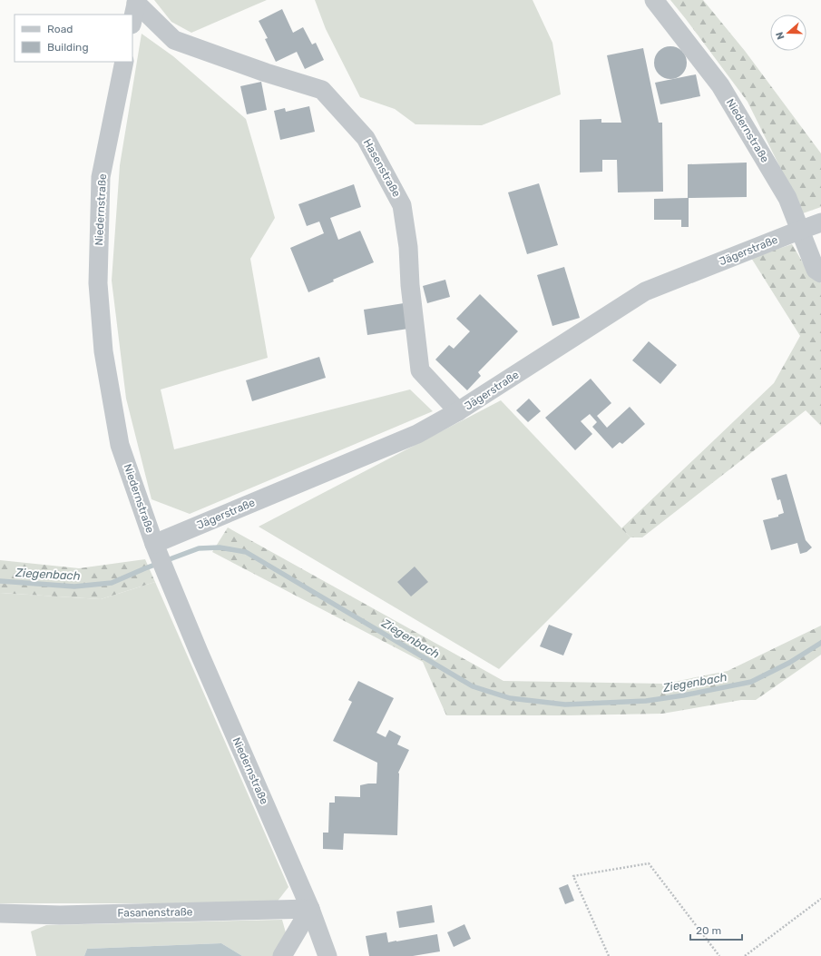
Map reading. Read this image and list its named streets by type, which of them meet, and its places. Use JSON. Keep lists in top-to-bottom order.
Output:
{
  "streets": {
    "street": [
      "Niedernstraße",
      "Hasenstraße",
      "Jägerstraße",
      "Fasanenstraße"
    ]
  },
  "crossings": [
    ["Niedernstraße", "Jägerstraße"],
    ["Niedernstraße", "Fasanenstraße"],
    ["Hasenstraße", "Jägerstraße"]
  ],
  "water": ["Ziegenbach"],
  "legend": ["Road", "Building"],
  "scale_bar": "20 m",
  "north": "left"
}
